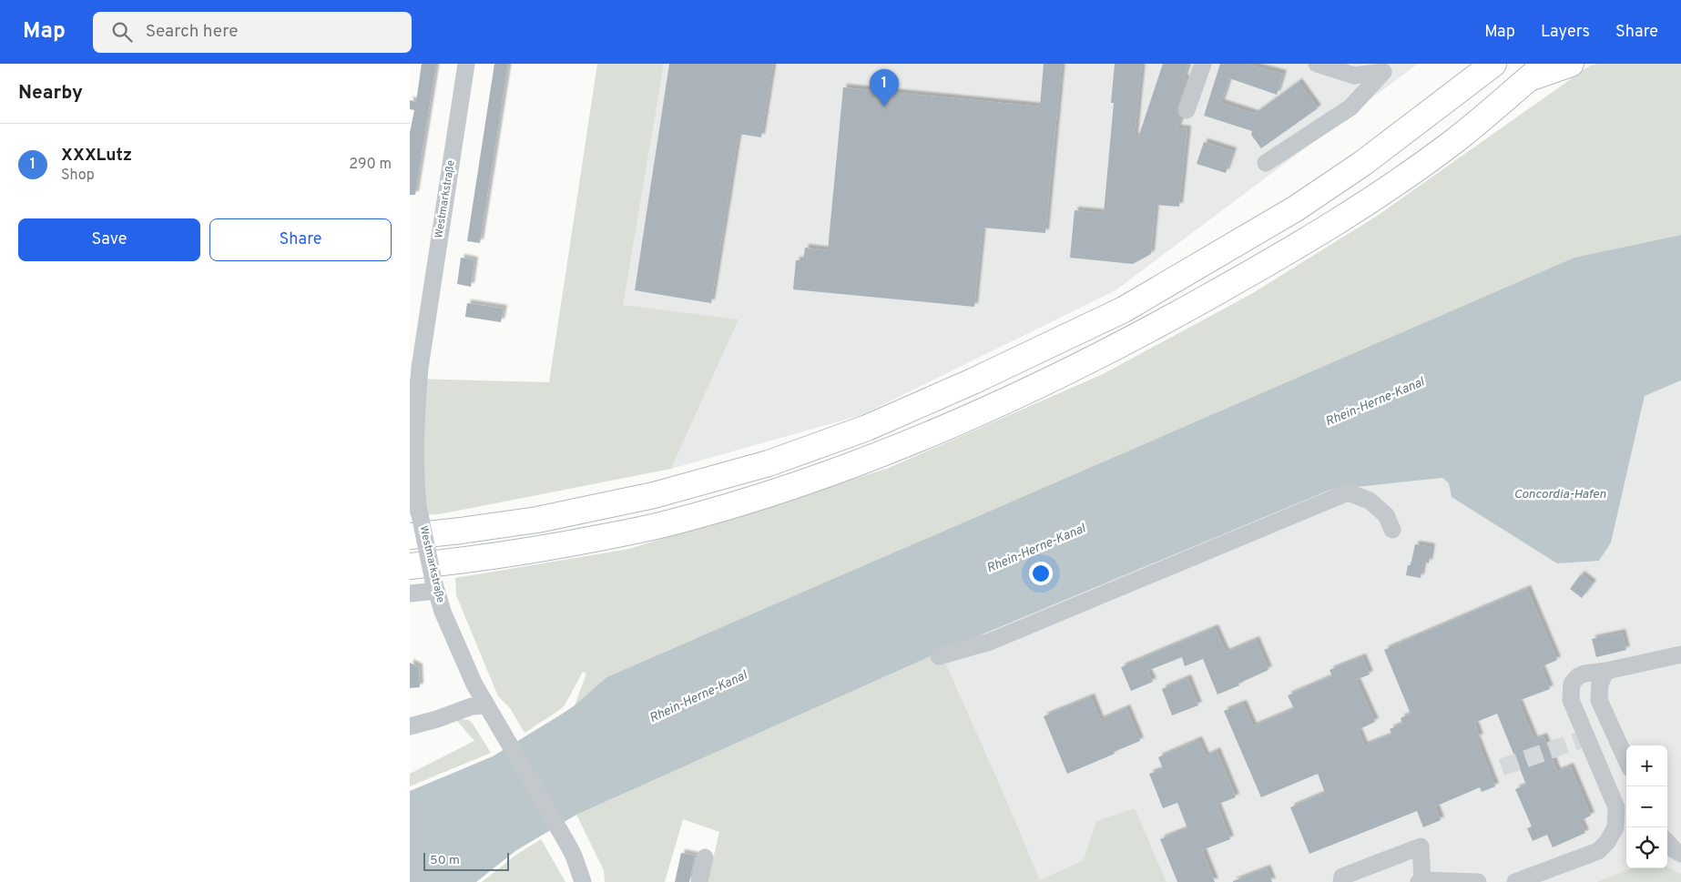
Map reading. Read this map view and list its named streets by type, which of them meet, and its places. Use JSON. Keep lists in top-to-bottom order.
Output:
{
  "streets": {
    "street": ["Westmarkstraße"]
  },
  "water": ["Rhein-Herne-Kanal", "Concordia-Hafen"],
  "scale_bar": "50 m",
  "page": {
    "header": "Map",
    "search": "Search here",
    "nav": ["Map", "Layers", "Share"],
    "heading": "Nearby",
    "pins": "1",
    "list": [
      {
        "mark": "1",
        "name": "XXXLutz",
        "note": "Shop",
        "value": "290 m"
      }
    ],
    "buttons": ["Save", "Share"],
    "map_buttons": ["+", "−"],
    "scale": "50 m"
  }
}
